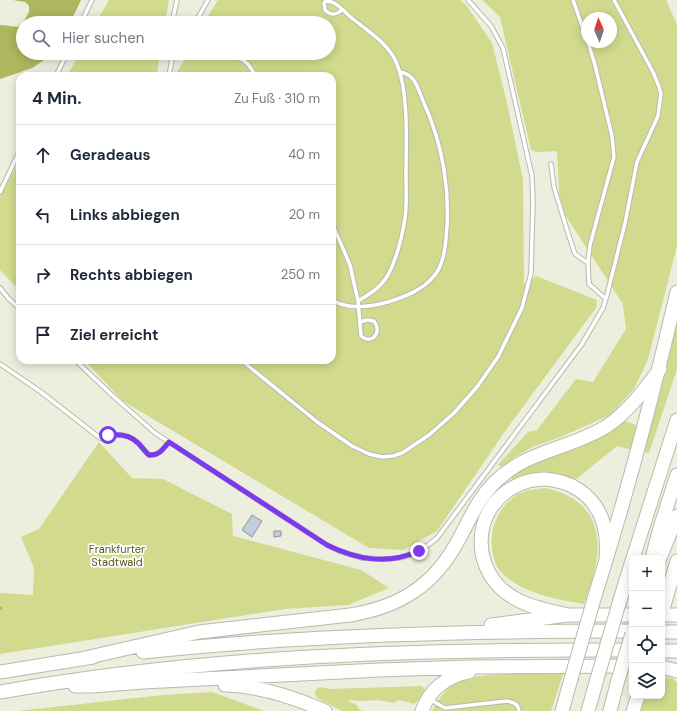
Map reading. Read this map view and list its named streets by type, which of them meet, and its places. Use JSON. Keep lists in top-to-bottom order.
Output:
{
  "parks": ["Frankfurter Stadtwald"],
  "north": "top",
  "page": {
    "search": "Hier suchen",
    "heading": ["4 Min.", "Zu Fuß · 310 m"],
    "list": [
      ["Geradeaus", "40 m"],
      ["Links abbiegen", "20 m"],
      ["Rechts abbiegen", "250 m"],
      "Ziel erreicht"
    ],
    "map_buttons": ["+", "−"]
  }
}
